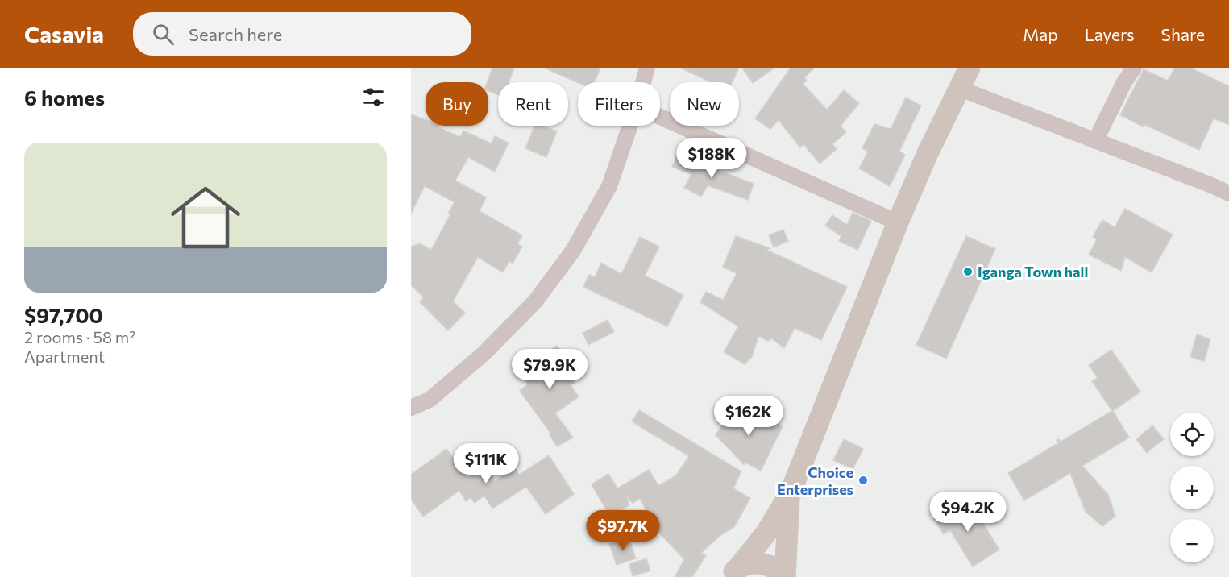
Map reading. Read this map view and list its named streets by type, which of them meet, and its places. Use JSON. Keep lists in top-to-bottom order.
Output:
{
  "places": ["Iganga Town hall", "Choice Enterprises"],
  "page": {
    "header": "Casavia",
    "search": "Search here",
    "nav": ["Map", "Layers", "Share"],
    "heading": "6 homes",
    "chip": [
      "Buy",
      "Rent",
      "Filters",
      "New"
    ],
    "list": [
      {
        "name": "$97,700",
        "note": "2 rooms · 58 m² · Apartment"
      }
    ],
    "price": [
      "$188K",
      "$79.9K",
      "$162K",
      "$111K",
      "$94.2K",
      "$97.7K"
    ],
    "map_buttons": ["+", "−"]
  }
}
